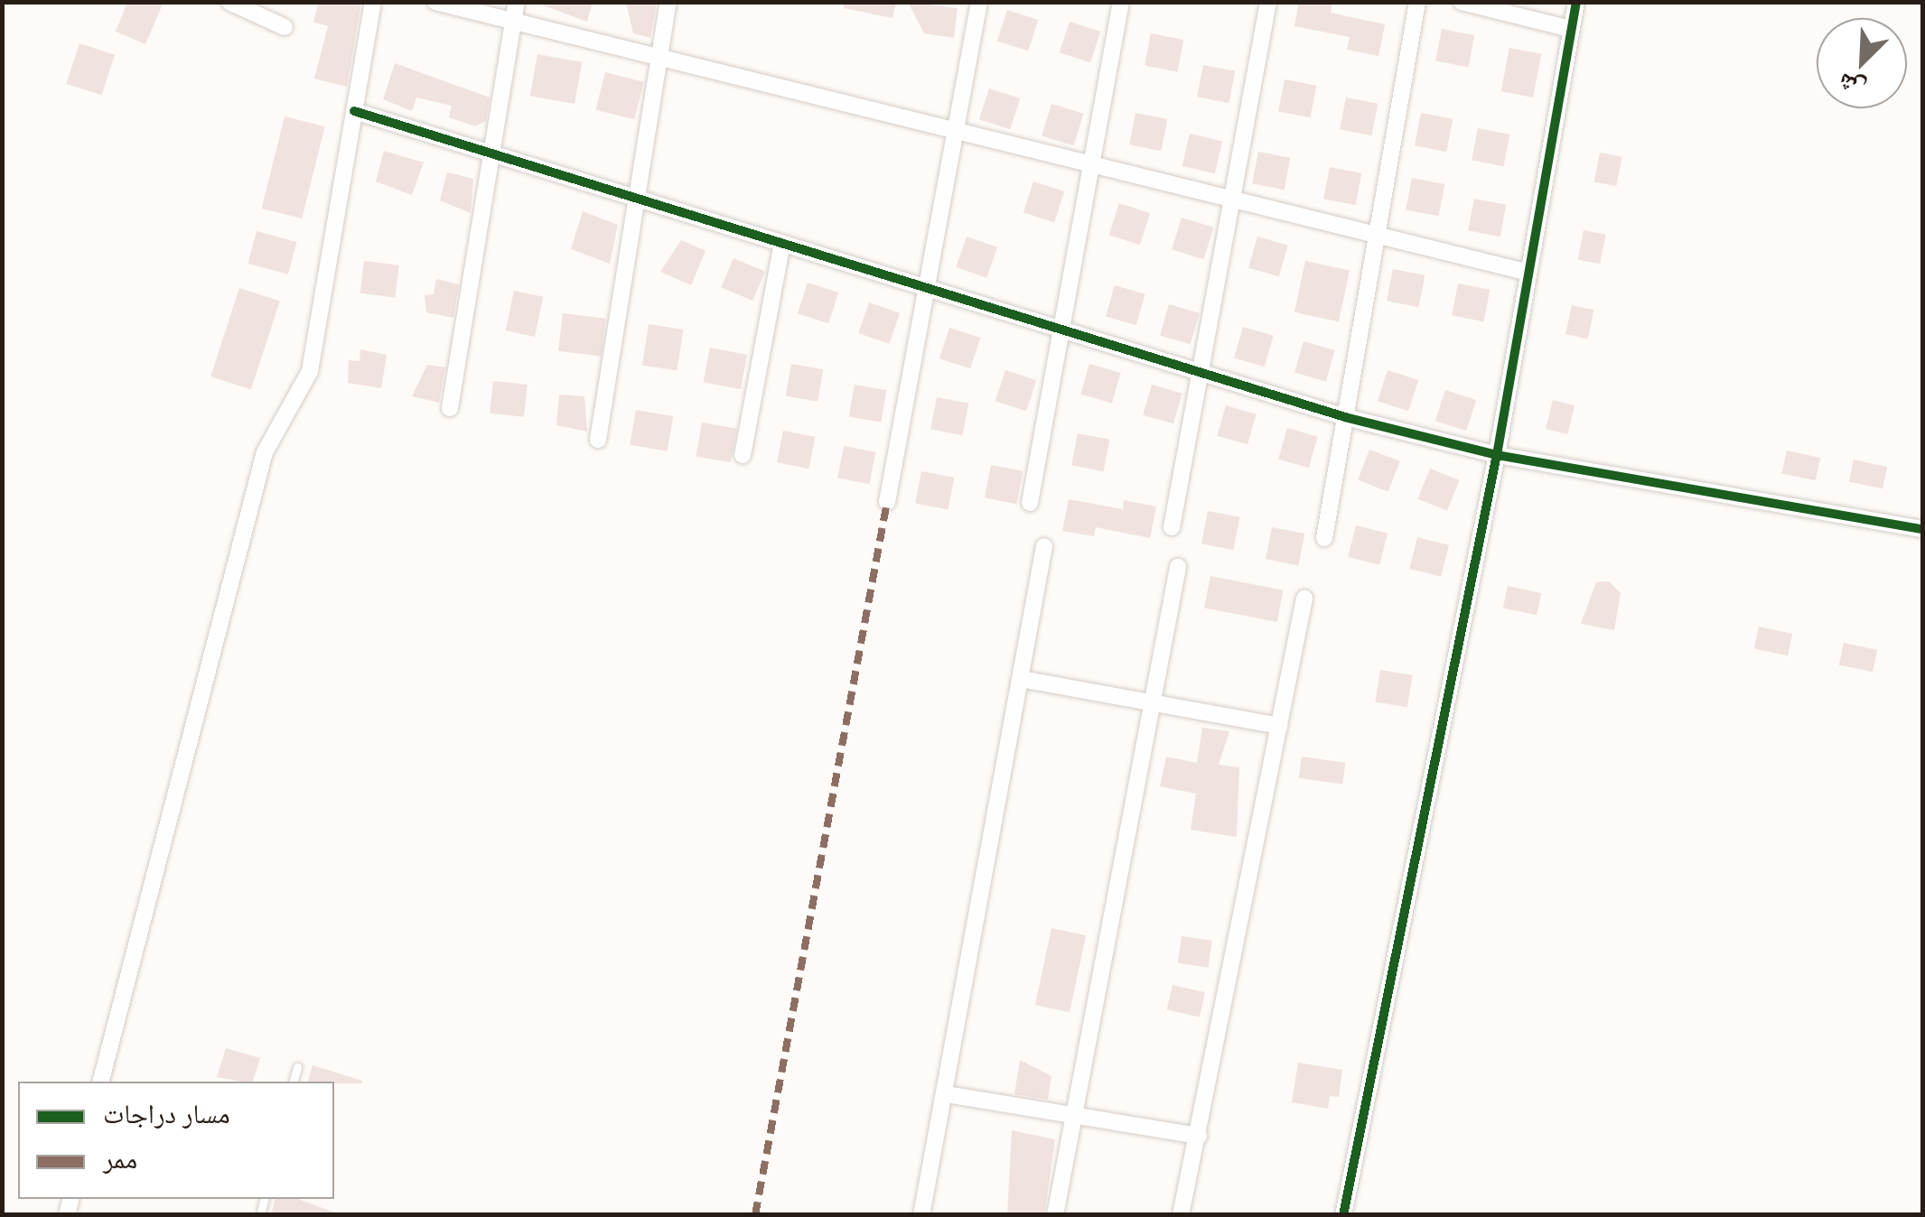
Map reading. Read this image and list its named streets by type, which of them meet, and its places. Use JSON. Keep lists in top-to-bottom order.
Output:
{
  "legend": ["مسار دراجات", "ممر"],
  "north": "bottom left"
}
